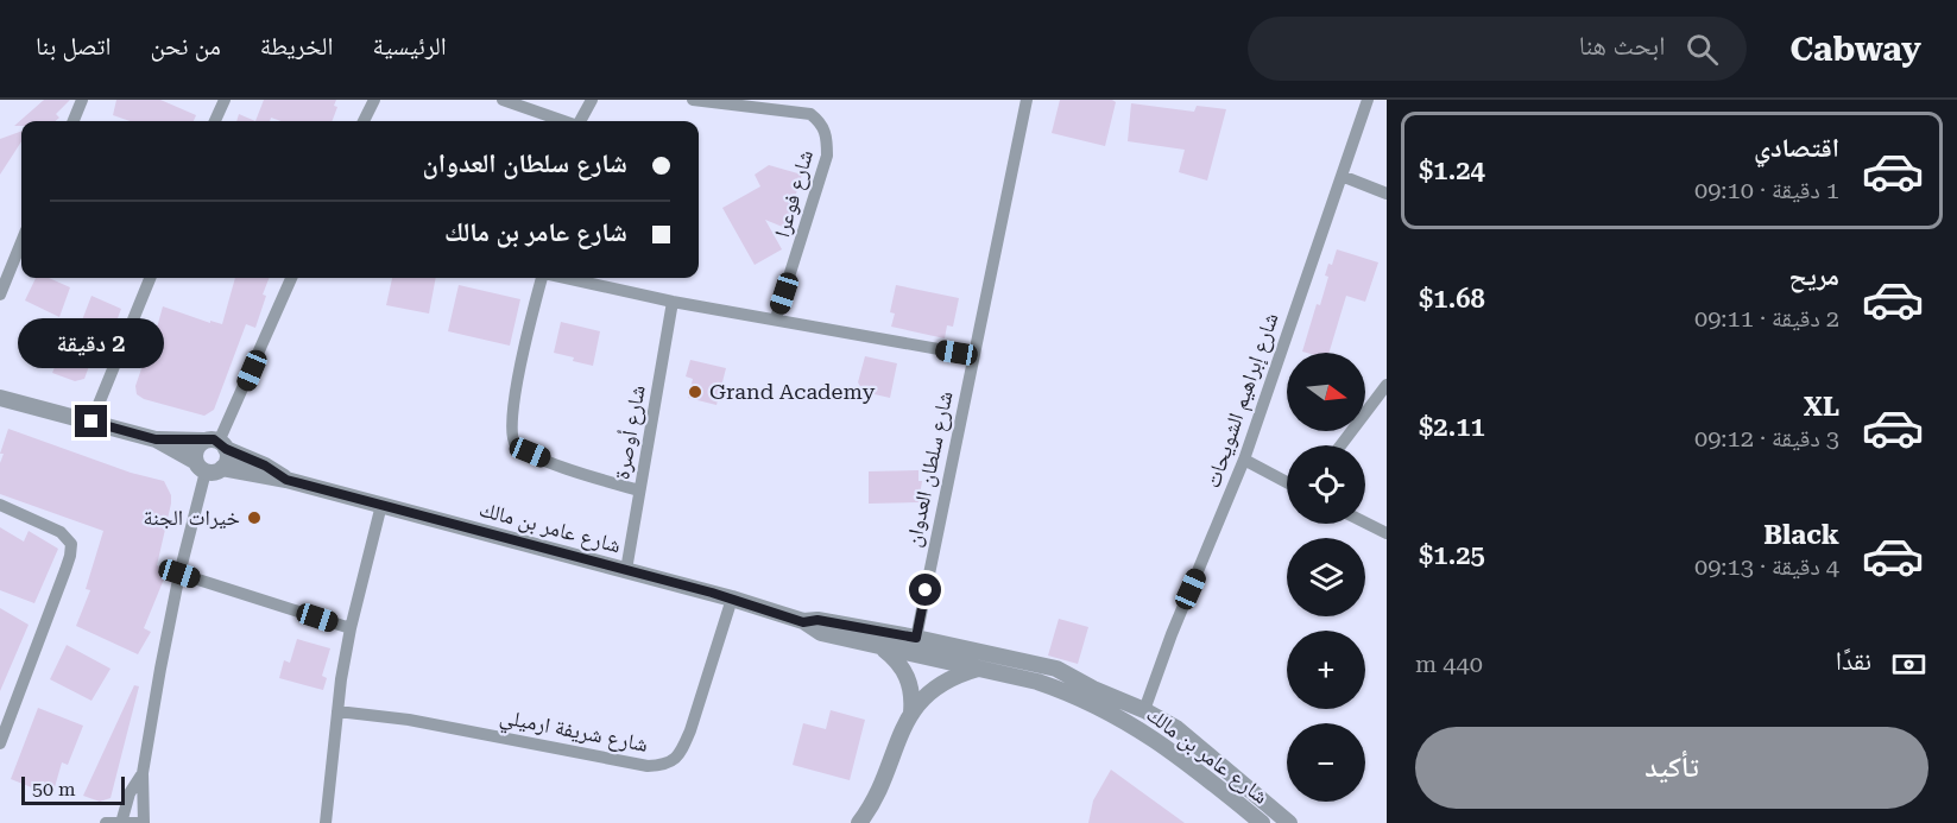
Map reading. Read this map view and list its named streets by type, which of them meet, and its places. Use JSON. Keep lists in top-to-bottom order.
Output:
{
  "streets": {
    "street": [
      "شارع فوعرا",
      "شارع إبراهيم الشويحات",
      "شارع أوصرة",
      "شارع سلطان العدوان",
      "شارع عامر بن مالك",
      "شارع شريفة ارميلي"
    ]
  },
  "crossings": [
    ["شارع إبراهيم الشويحات", "شارع عامر بن مالك"],
    ["شارع أوصرة", "شارع عامر بن مالك"],
    ["شارع سلطان العدوان", "شارع عامر بن مالك"],
    ["شارع عامر بن مالك", "شارع شريفة ارميلي"]
  ],
  "places": ["Grand Academy", "خيرات الجنة"],
  "scale_bar": "50 m",
  "north": "right",
  "page": {
    "header": "Cabway",
    "search": "ابحث هنا",
    "nav": [
      "الرئيسية",
      "الخريطة",
      "من نحن",
      "اتصل بنا"
    ],
    "list": [
      {
        "name": "اقتصادي",
        "note": "1 دقيقة · 09:10",
        "value": "$1.24"
      },
      {
        "name": "مريح",
        "note": "2 دقيقة · 09:11",
        "value": "$1.68"
      },
      {
        "name": "XL",
        "note": "3 دقيقة · 09:12",
        "value": "$2.11"
      },
      {
        "name": "Black",
        "note": "4 دقيقة · 09:13",
        "value": "$1.25"
      }
    ],
    "banner": ["شارع سلطان العدوان", "شارع عامر بن مالك"],
    "bubble": "2 دقيقة",
    "map_buttons": ["+", "−"],
    "pay": ["نقدًا", "440 m"],
    "buttons": "تأكيد",
    "scale": "50 m"
  }
}
